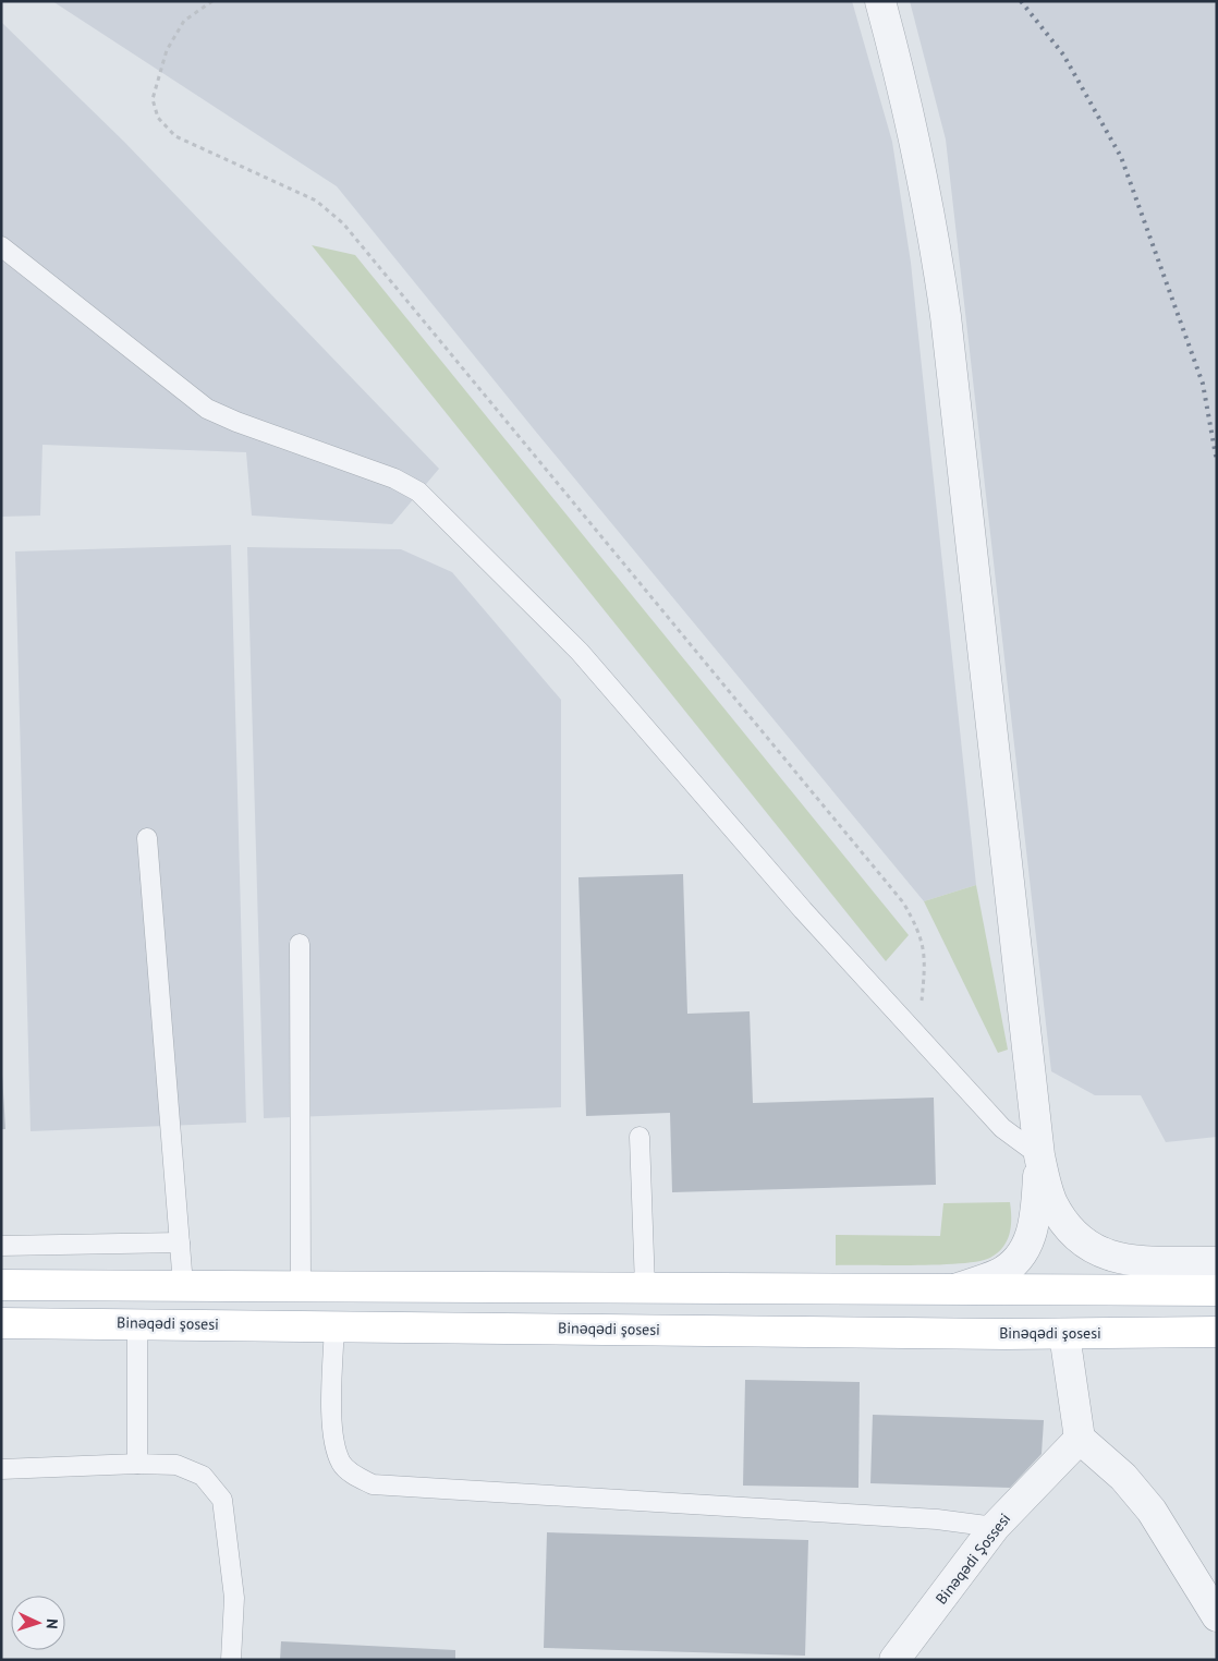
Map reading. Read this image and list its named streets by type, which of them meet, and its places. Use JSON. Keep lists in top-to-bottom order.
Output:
{
  "streets": {
    "main road": ["Binəqədi şosesi"],
    "street": ["Binəqədi Şossesi"]
  },
  "north": "right"
}
